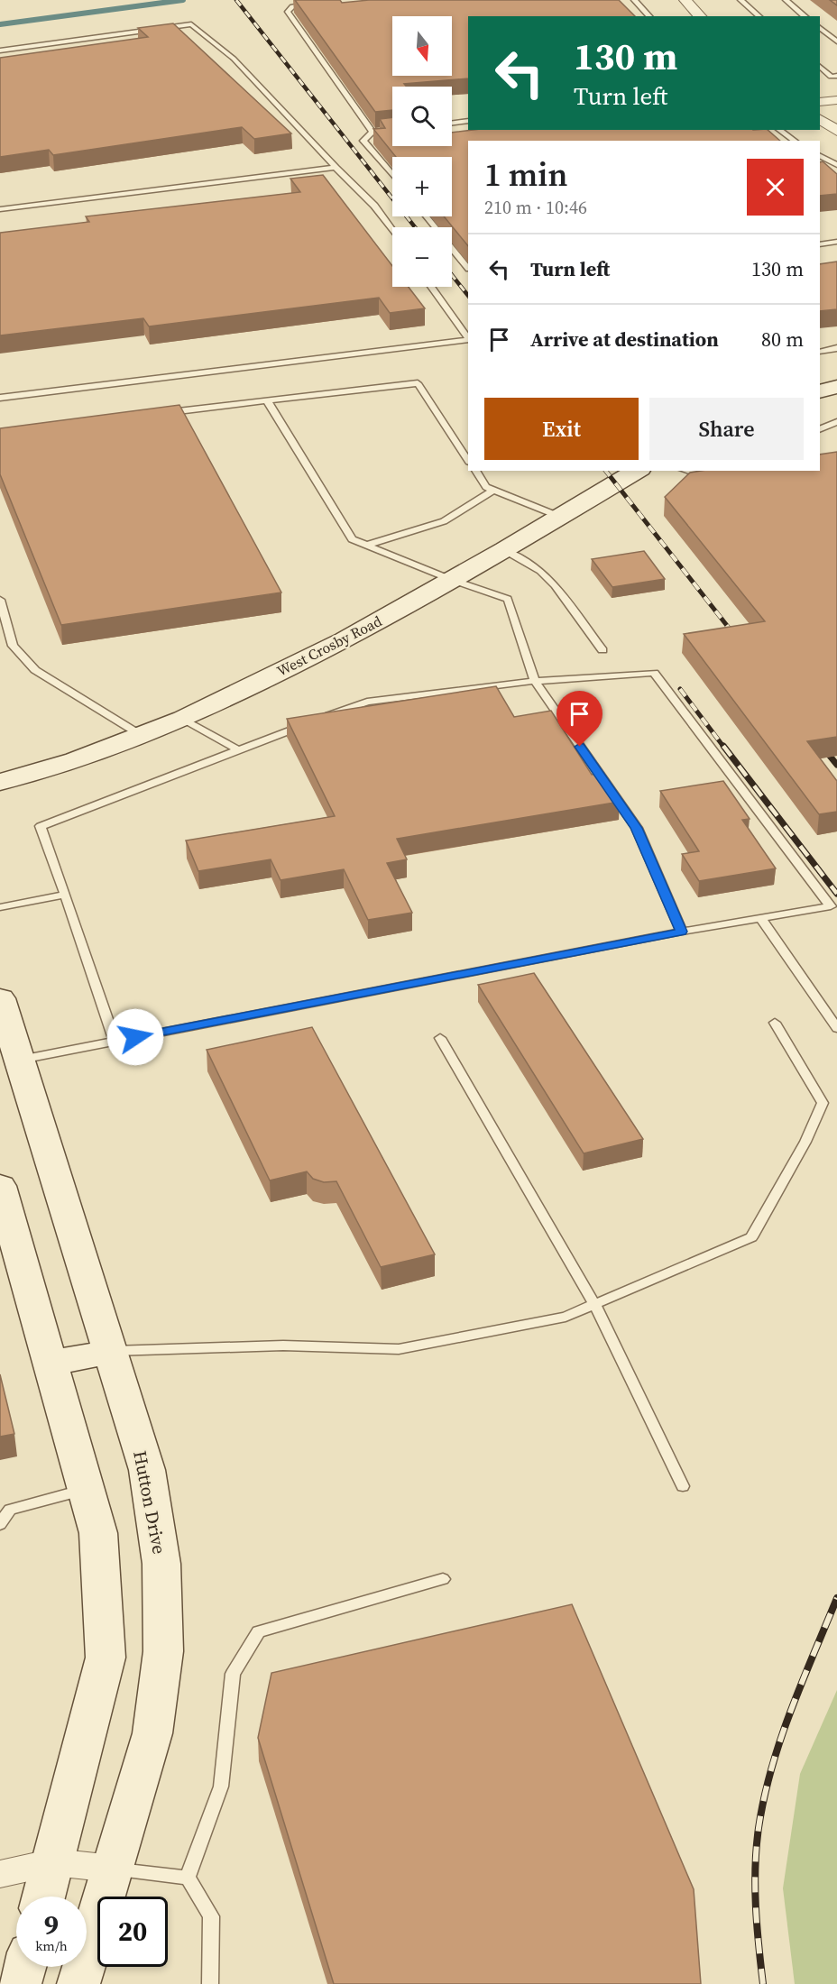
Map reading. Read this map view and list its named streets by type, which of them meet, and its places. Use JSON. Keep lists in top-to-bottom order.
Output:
{
  "streets": {
    "street": ["West Crosby Road", "Hutton Drive"]
  },
  "north": "bottom",
  "page": {
    "map_buttons": ["+", "−"],
    "turn": ["130 m", "Turn left"],
    "heading": ["1 min", "210 m · 10:46"],
    "list": [
      {
        "name": "Turn left",
        "value": "130 m"
      },
      {
        "name": "Arrive at destination",
        "value": "80 m"
      }
    ],
    "buttons": ["Exit", "Share"],
    "speed": "9 km/h",
    "limit": "20"
  }
}
